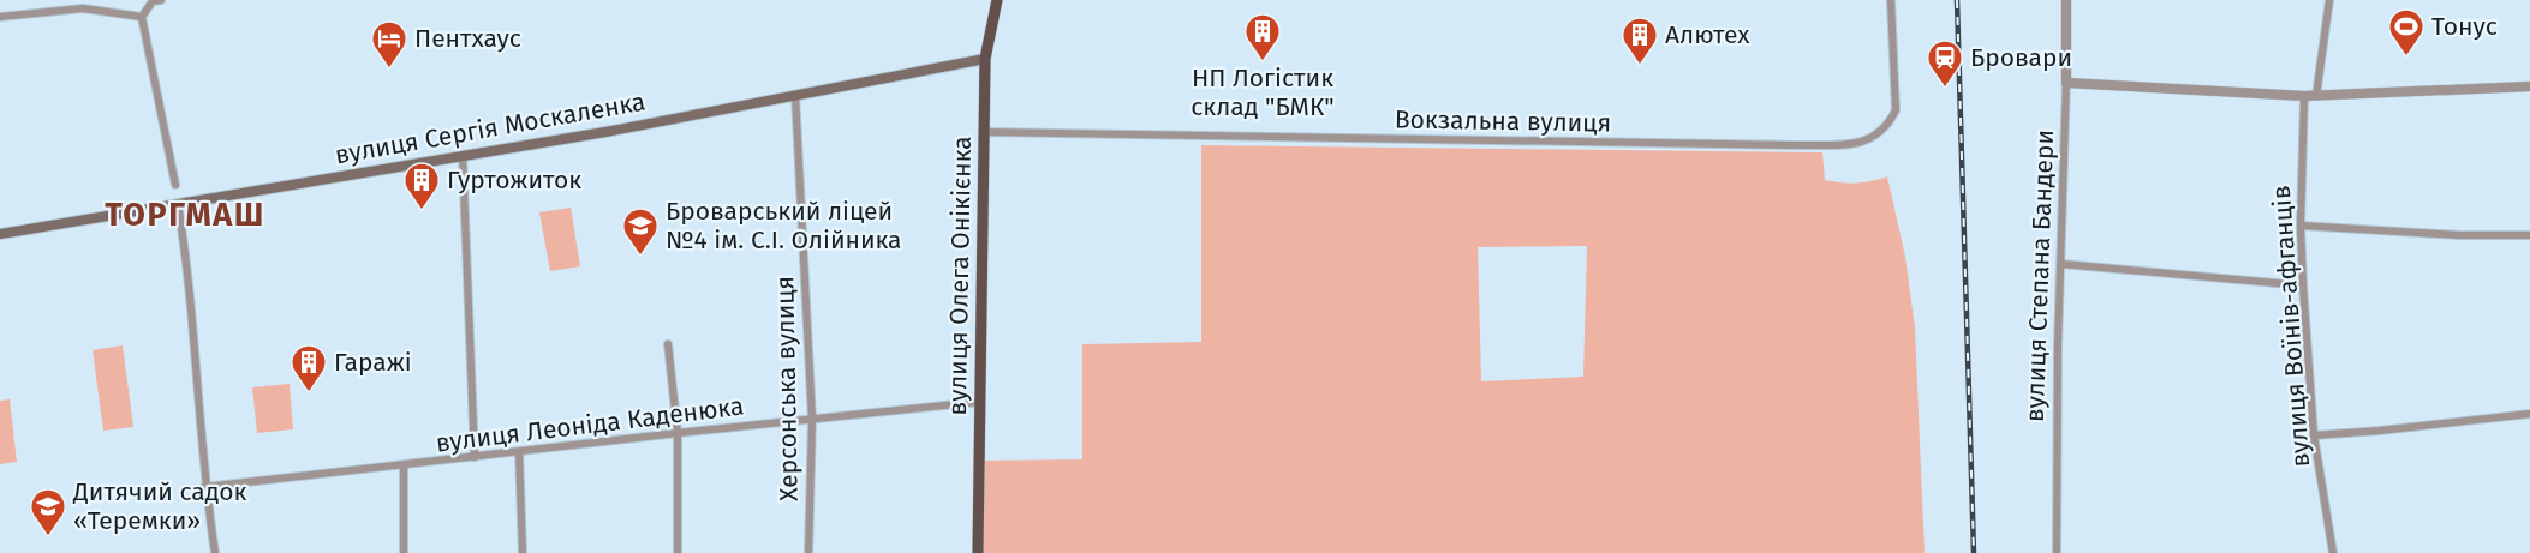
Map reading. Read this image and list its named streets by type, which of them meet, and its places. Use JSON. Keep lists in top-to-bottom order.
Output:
{
  "streets": {
    "main road": ["вулиця Сергія Москаленка", "вулиця Олега Онікієнка"],
    "street": [
      "Вокзальна вулиця",
      "вулиця Степана Бандери",
      "вулиця Воїнів-афганців",
      "Херсонська вулиця",
      "вулиця Леоніда Каденюка"
    ]
  },
  "crossings": [
    ["Вокзальна вулиця", "вулиця Олега Онікієнка"],
    ["вулиця Сергія Москаленка", "вулиця Олега Онікієнка"],
    ["вулиця Сергія Москаленка", "Херсонська вулиця"],
    ["вулиця Олега Онікієнка", "вулиця Леоніда Каденюка"],
    ["Херсонська вулиця", "вулиця Леоніда Каденюка"]
  ],
  "districts": ["ТОРГМАШ"],
  "places": {
    "sports": ["Тонус"],
    "building": [
      "НП Логістик склад \"БМК\"",
      "Алютех",
      "Гуртожиток",
      "Гаражі"
    ],
    "hotel": ["Пентхаус"],
    "station": ["Бровари"],
    "school or university": ["Броварський ліцей №4 ім. С.І. Олійника", "Дитячий садок «Теремки»"]
  }
}
